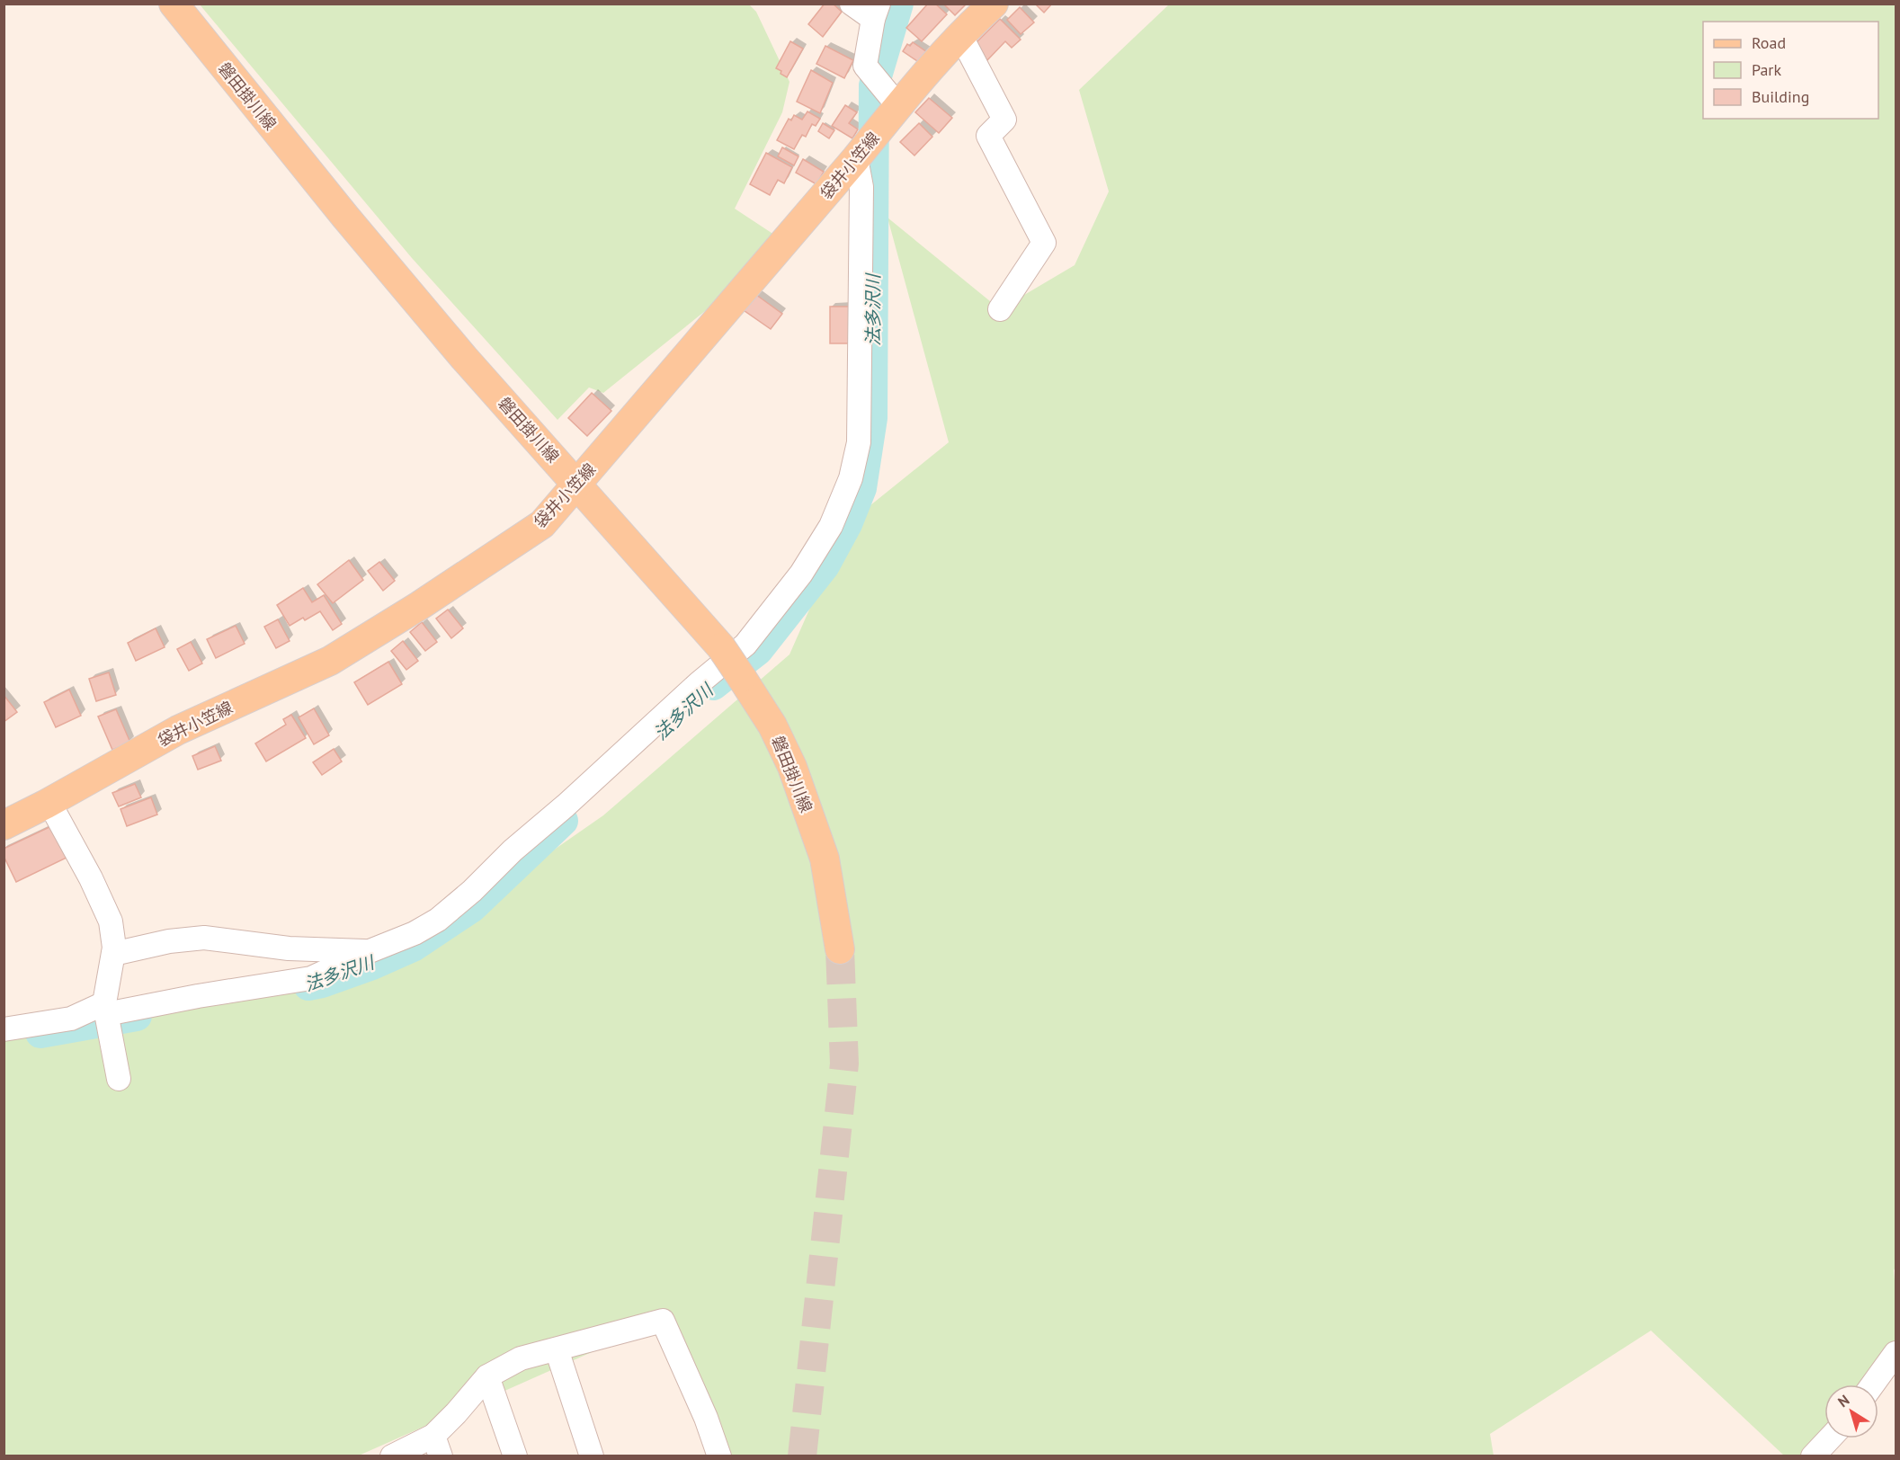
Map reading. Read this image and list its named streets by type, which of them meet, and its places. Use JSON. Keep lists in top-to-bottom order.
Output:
{
  "streets": {
    "main road": ["磐田掛川線", "袋井小笠線"]
  },
  "crossings": [
    ["磐田掛川線", "袋井小笠線"]
  ],
  "water": ["法多沢川"],
  "legend": ["Road", "Park", "Building"],
  "north": "top left"
}
